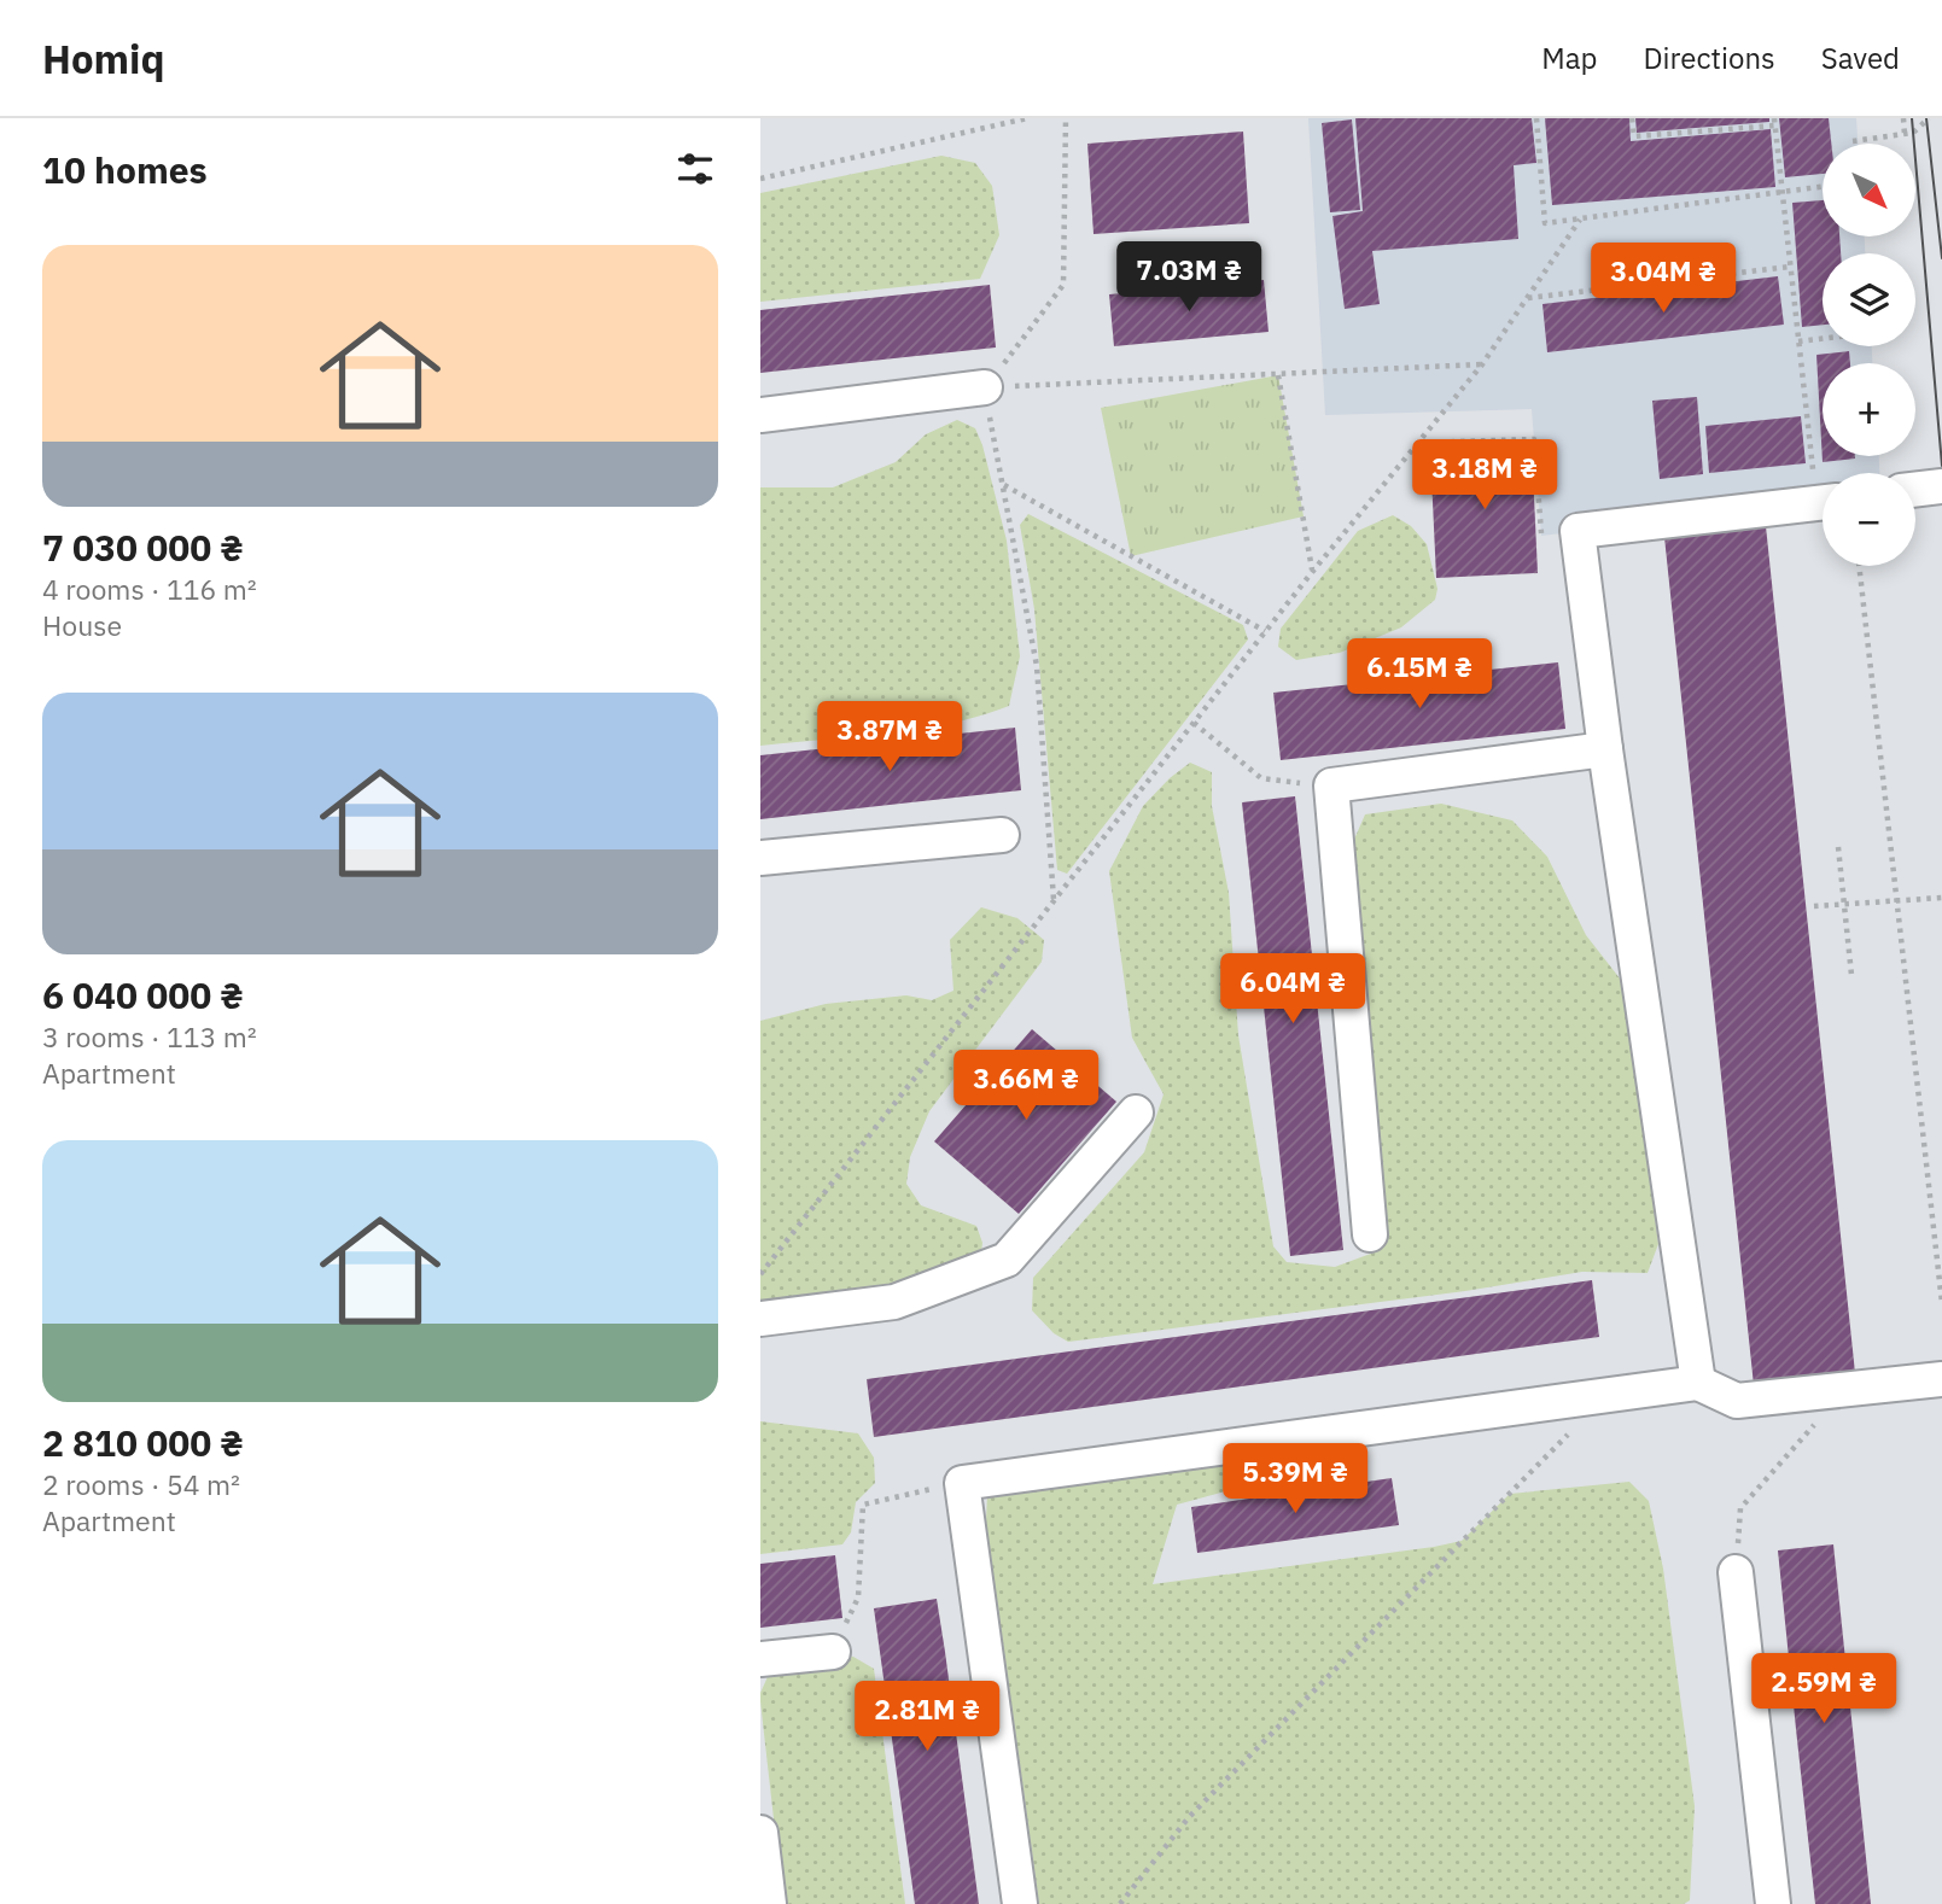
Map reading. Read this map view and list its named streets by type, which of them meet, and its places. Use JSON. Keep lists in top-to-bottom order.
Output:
{
  "north": "bottom right",
  "page": {
    "header": "Homiq",
    "nav": ["Map", "Directions", "Saved"],
    "heading": "10 homes",
    "map_buttons": ["+", "−"],
    "list": [
      {
        "name": "7 030 000 ₴",
        "note": "4 rooms · 116 m² · House"
      },
      {
        "name": "6 040 000 ₴",
        "note": "3 rooms · 113 m² · Apartment"
      },
      {
        "name": "2 810 000 ₴",
        "note": "2 rooms · 54 m² · Apartment"
      }
    ],
    "price": [
      "7.03M ₴",
      "3.04M ₴",
      "3.18M ₴",
      "6.15M ₴",
      "3.87M ₴",
      "6.04M ₴",
      "3.66M ₴",
      "5.39M ₴",
      "2.59M ₴",
      "2.81M ₴"
    ]
  }
}
